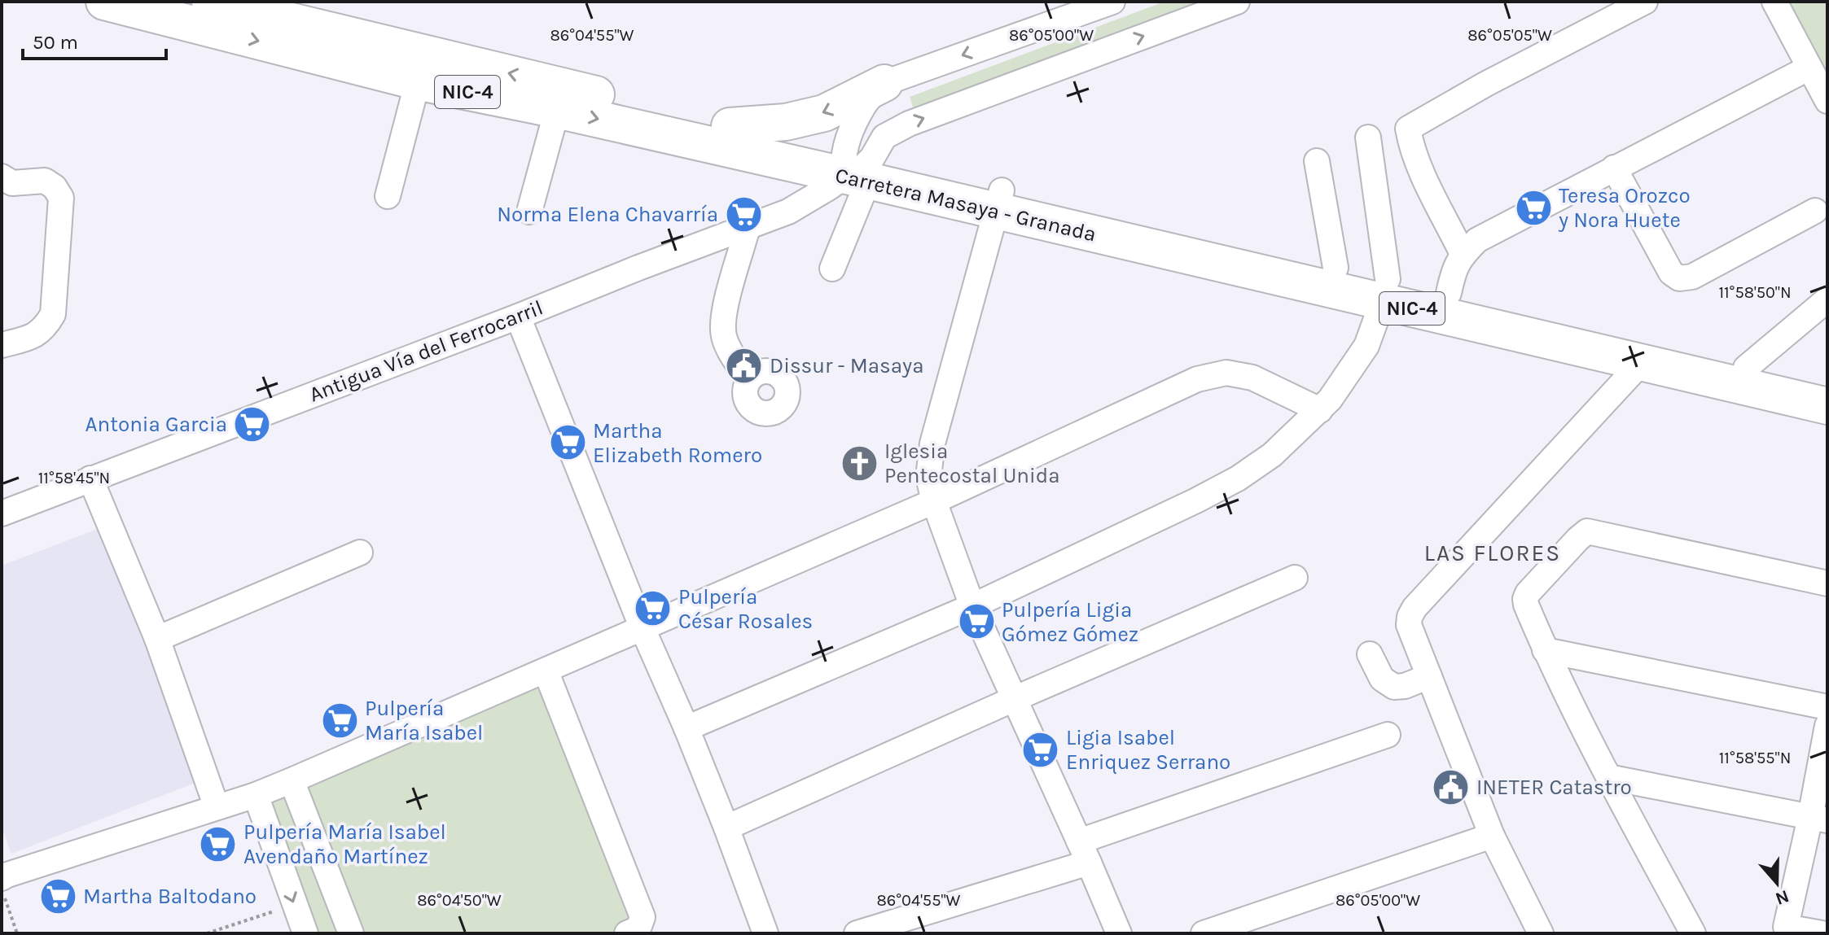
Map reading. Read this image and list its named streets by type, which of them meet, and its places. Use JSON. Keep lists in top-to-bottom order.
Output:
{
  "streets": {
    "highway": ["NIC-4", "Carretera Masaya - Granada"],
    "street": ["Antigua Vía del Ferrocarril"]
  },
  "crossings": [
    ["Carretera Masaya - Granada", "Antigua Vía del Ferrocarril"]
  ],
  "districts": ["LAS FLORES"],
  "places": {
    "supermarket": [
      "Teresa Orozco y Nora Huete",
      "Norma Elena Chavarría",
      "Antonia Garcia",
      "Martha Elizabeth Romero",
      "Pulpería César Rosales",
      "Pulpería Ligia Gómez Gómez",
      "Pulpería María Isabel",
      "Ligia Isabel Enriquez Serrano",
      "Pulpería María Isabel Avendaño Martínez",
      "Martha Baltodano"
    ],
    "public building": ["Dissur - Masaya", "INETER Catastro"],
    "church": ["Iglesia Pentecostal Unida"]
  },
  "scale_bar": "50 m",
  "north": "bottom",
  "coordinates": [
    "86°04'55\"W",
    "86°05'00\"W",
    "86°05'05\"W",
    "11°58'50\"N",
    "11°58'45\"N",
    "11°58'55\"N",
    "86°04'50\"W"
  ]
}
